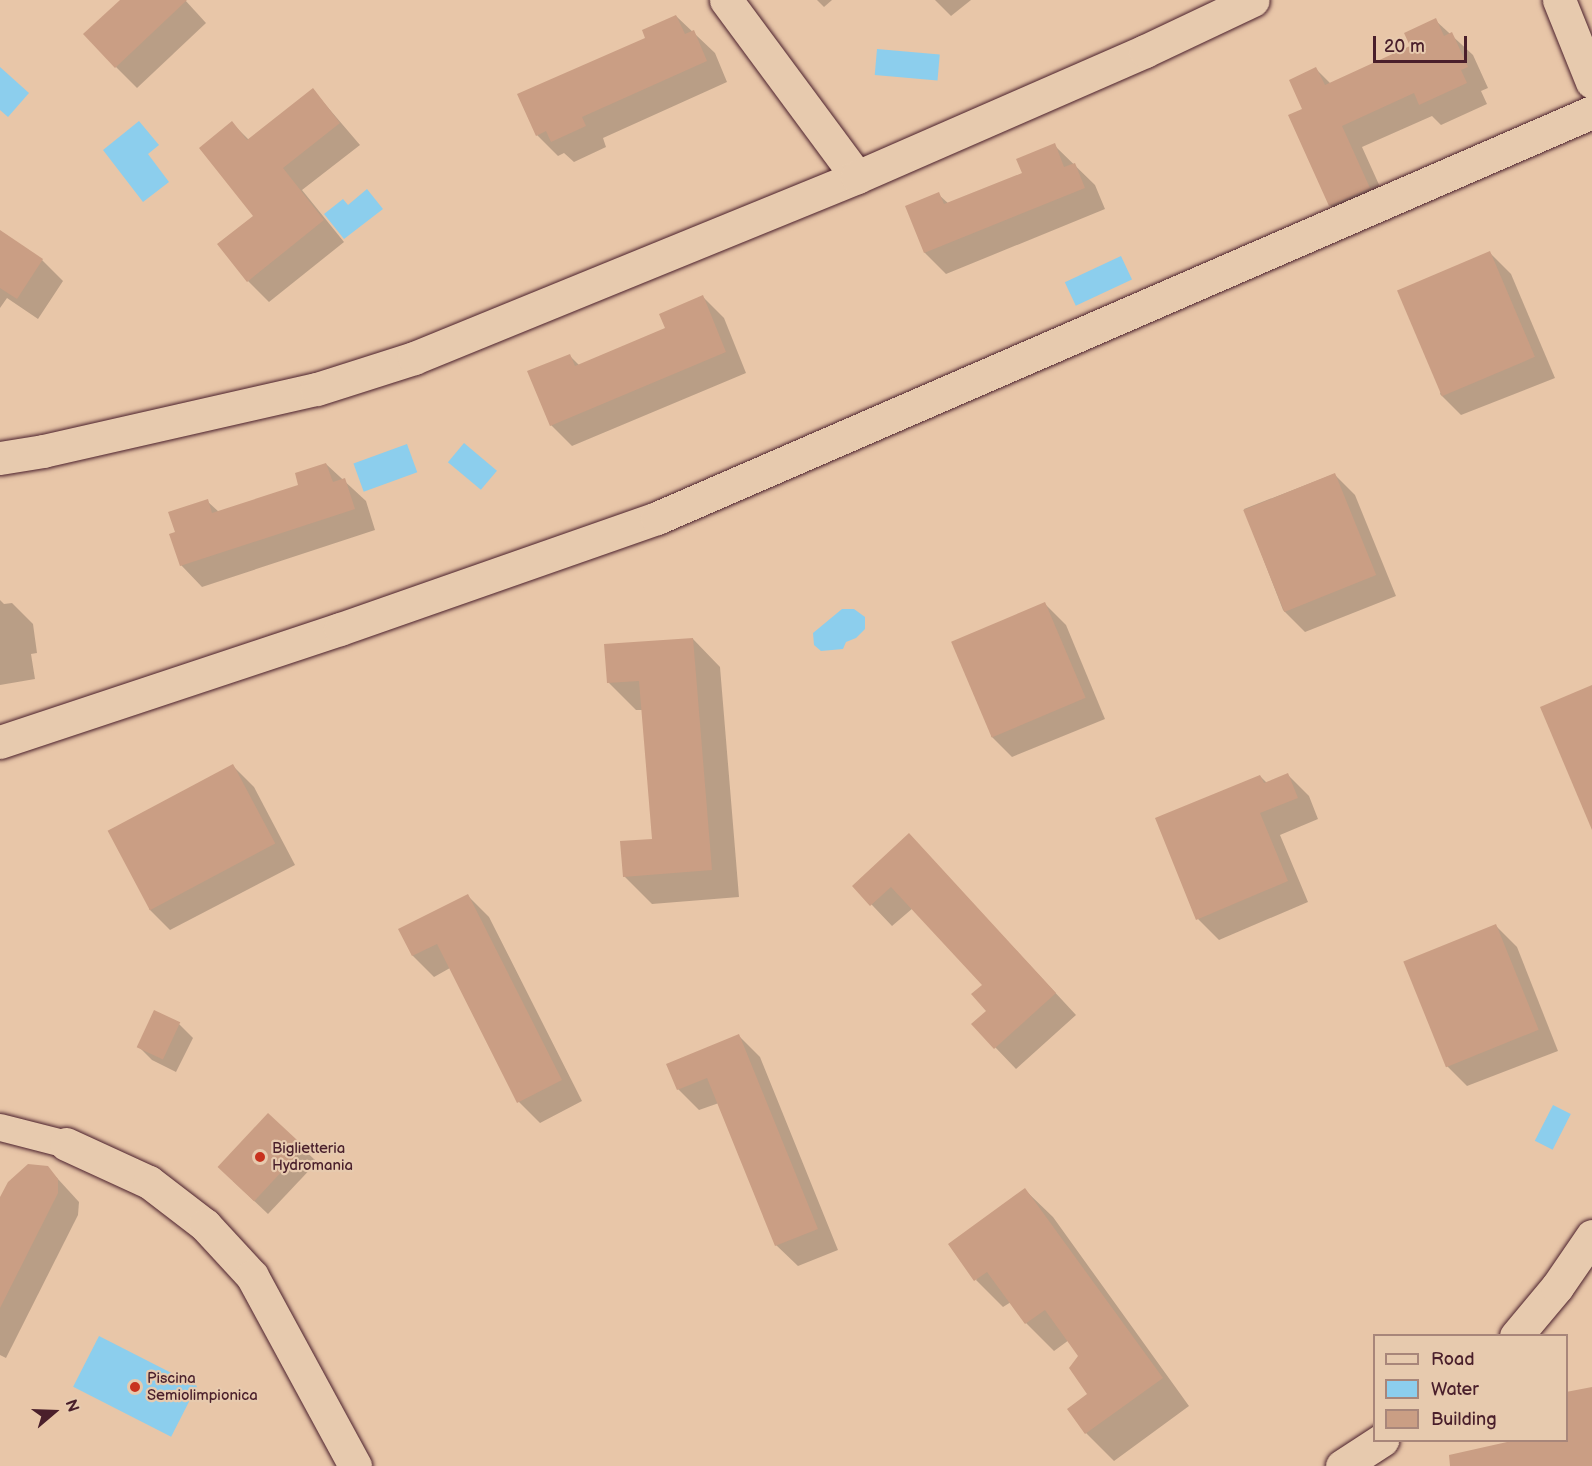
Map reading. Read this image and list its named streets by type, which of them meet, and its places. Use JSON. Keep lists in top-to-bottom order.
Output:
{
  "places": ["Biglietteria Hydromania", "Piscina Semiolimpionica"],
  "legend": ["Road", "Water", "Building"],
  "scale_bar": "20 m",
  "north": "right"
}
